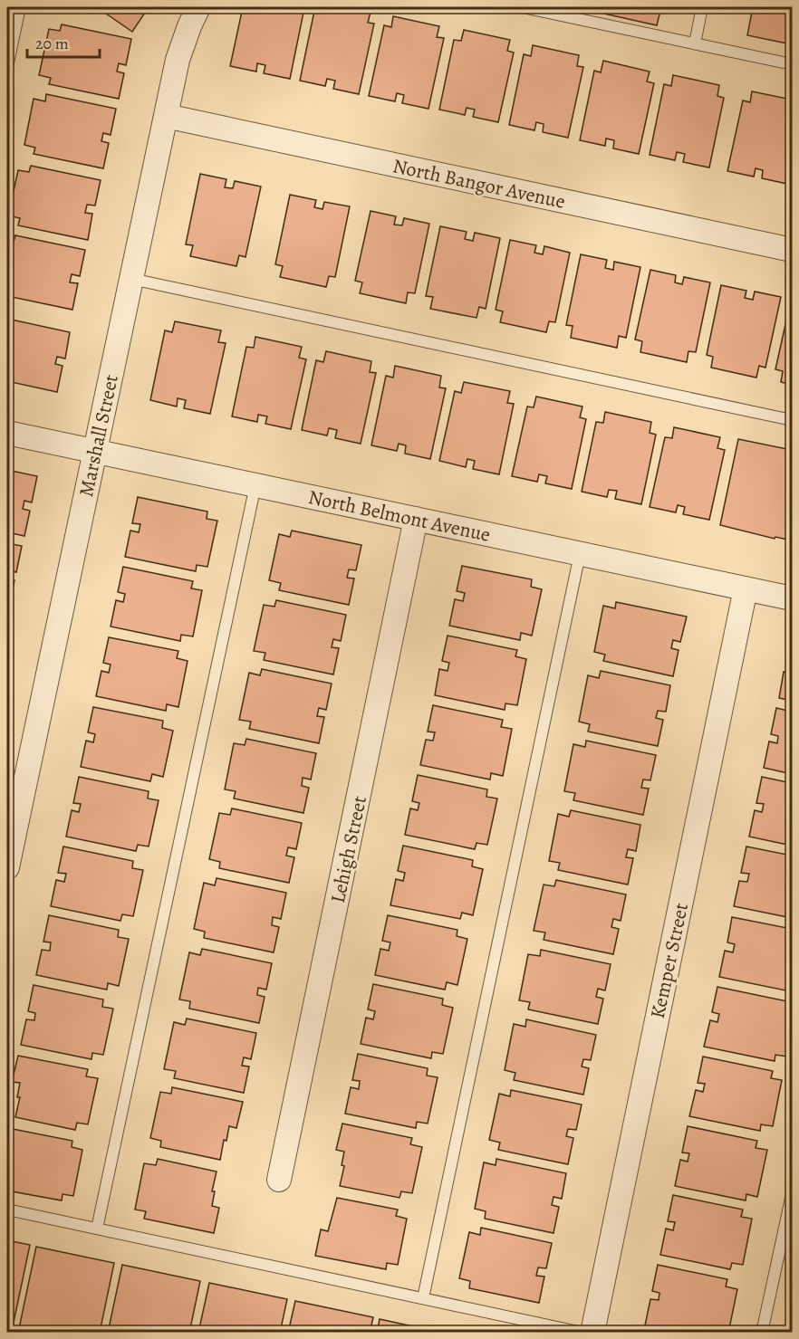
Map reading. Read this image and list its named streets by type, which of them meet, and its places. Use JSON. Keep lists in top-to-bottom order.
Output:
{
  "streets": {
    "street": [
      "North Bangor Avenue",
      "Marshall Street",
      "North Belmont Avenue",
      "Lehigh Street",
      "Kemper Street"
    ]
  },
  "crossings": [
    ["North Bangor Avenue", "Marshall Street"],
    ["Marshall Street", "North Belmont Avenue"],
    ["North Belmont Avenue", "Lehigh Street"],
    ["North Belmont Avenue", "Kemper Street"]
  ],
  "scale_bar": "20 m"
}
